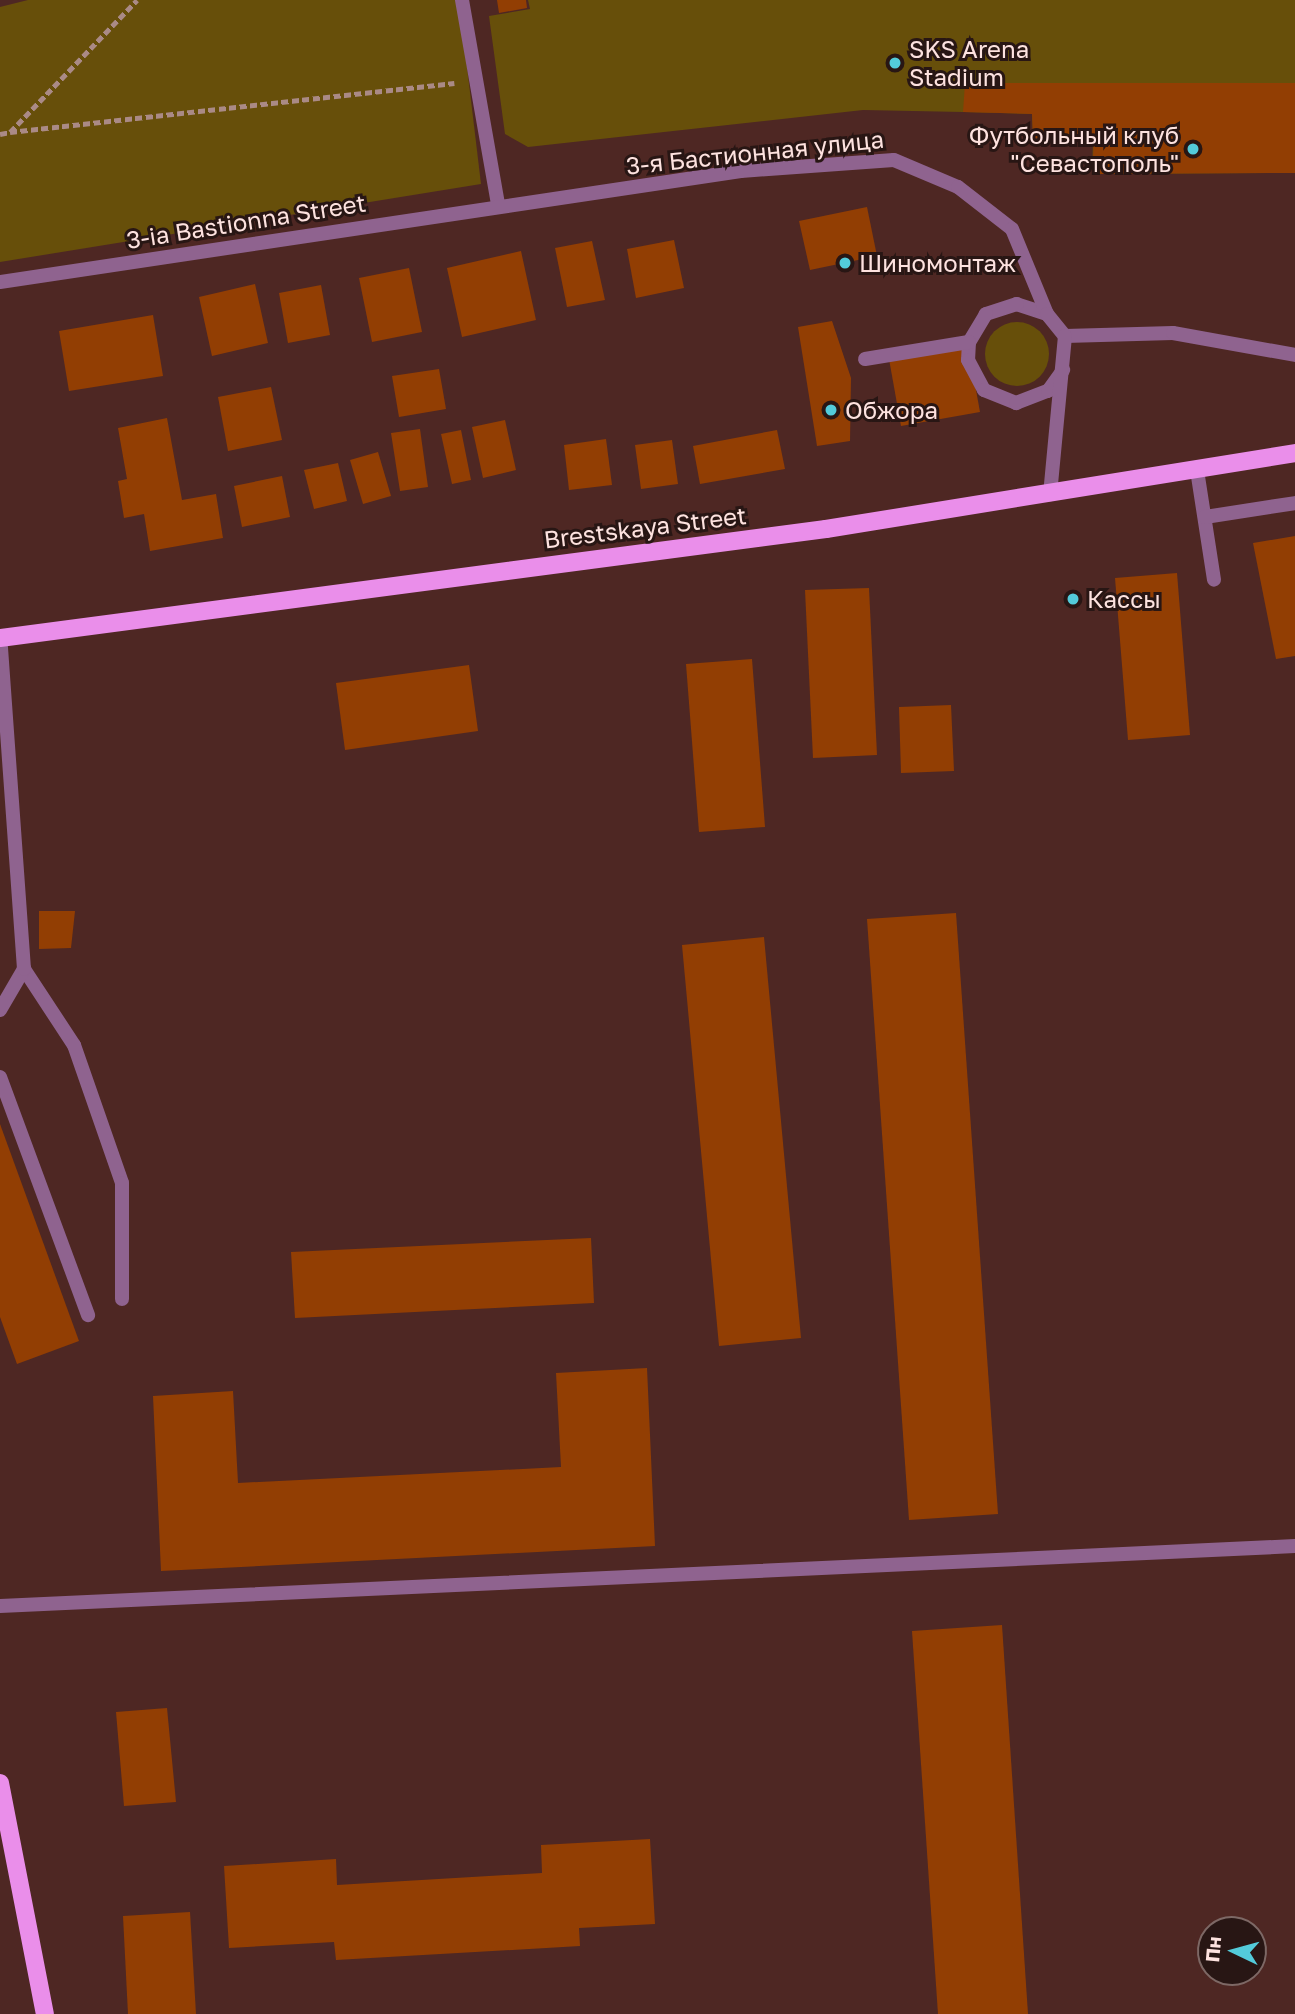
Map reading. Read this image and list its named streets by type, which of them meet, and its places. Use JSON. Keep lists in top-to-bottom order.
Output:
{
  "streets": {
    "main road": ["Brestskaya Street"],
    "street": ["3-я Бастионная улица", "3-ia Bastionna Street"]
  },
  "crossings": [
    ["3-я Бастионная улица", "3-ia Bastionna Street"]
  ],
  "places": [
    "SKS Arena Stadium",
    "Футбольный клуб \"Севастополь\"",
    "Шиномонтаж",
    "Обжора",
    "Кассы"
  ],
  "north": "left"
}
